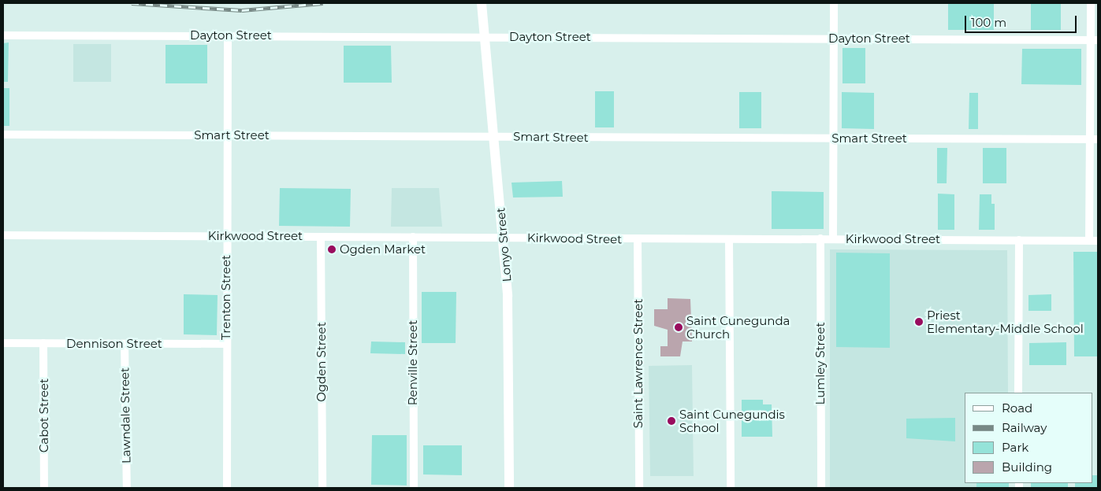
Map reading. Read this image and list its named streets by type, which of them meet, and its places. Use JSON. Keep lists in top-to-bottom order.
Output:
{
  "streets": {
    "street": [
      "Dayton Street",
      "Smart Street",
      "Kirkwood Street",
      "Lonyo Street",
      "Trenton Street",
      "Dennison Street",
      "Ogden Street",
      "Renville Street",
      "Saint Lawrence Street",
      "Lumley Street",
      "Cabot Street",
      "Lawndale Street"
    ]
  },
  "crossings": [
    ["Dayton Street", "Lonyo Street"],
    ["Dayton Street", "Trenton Street"],
    ["Smart Street", "Lonyo Street"],
    ["Smart Street", "Trenton Street"],
    ["Kirkwood Street", "Lonyo Street"],
    ["Kirkwood Street", "Trenton Street"],
    ["Kirkwood Street", "Ogden Street"],
    ["Kirkwood Street", "Renville Street"],
    ["Kirkwood Street", "Saint Lawrence Street"],
    ["Kirkwood Street", "Lumley Street"],
    ["Trenton Street", "Dennison Street"],
    ["Dennison Street", "Cabot Street"],
    ["Dennison Street", "Lawndale Street"]
  ],
  "places": [
    "Ogden Market",
    "Priest Elementary‑Middle School",
    "Saint Cunegunda Church",
    "Saint Cunegundis School"
  ],
  "legend": [
    "Road",
    "Railway",
    "Park",
    "Building"
  ],
  "scale_bar": "100 m"
}
